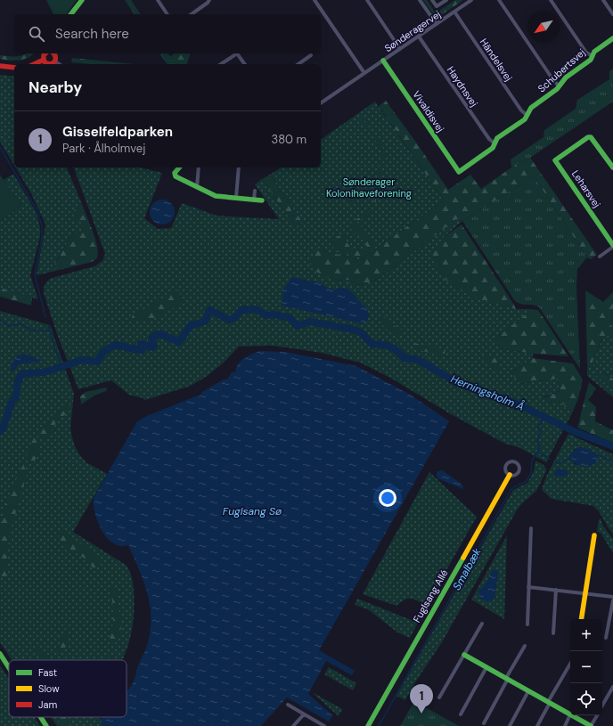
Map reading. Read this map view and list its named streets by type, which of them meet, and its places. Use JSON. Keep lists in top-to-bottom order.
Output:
{
  "streets": {
    "street": [
      "Sønderagervej",
      "Händelsvej",
      "Schubertsvej",
      "Haydnsvej",
      "Vivaldisvej",
      "Leharsvej",
      "Fuglsang Allé"
    ]
  },
  "crossings": [
    ["Sønderagervej", "Händelsvej"],
    ["Sønderagervej", "Haydnsvej"],
    ["Sønderagervej", "Vivaldisvej"],
    ["Händelsvej", "Schubertsvej"],
    ["Schubertsvej", "Haydnsvej"],
    ["Schubertsvej", "Vivaldisvej"]
  ],
  "water": ["Herningsholm Å", "Fuglsang Sø", "Smalbæk"],
  "parks": ["Sønderager Kolonihaveforening"],
  "legend": ["Fast", "Slow", "Jam"],
  "north": "bottom left",
  "page": {
    "search": "Search here",
    "heading": "Nearby",
    "list": [
      {
        "mark": "1",
        "name": "Gisselfeldparken",
        "note": "Park · Ålholmvej",
        "value": "380 m"
      }
    ],
    "map_buttons": ["+", "−"],
    "pins": "1"
  }
}
